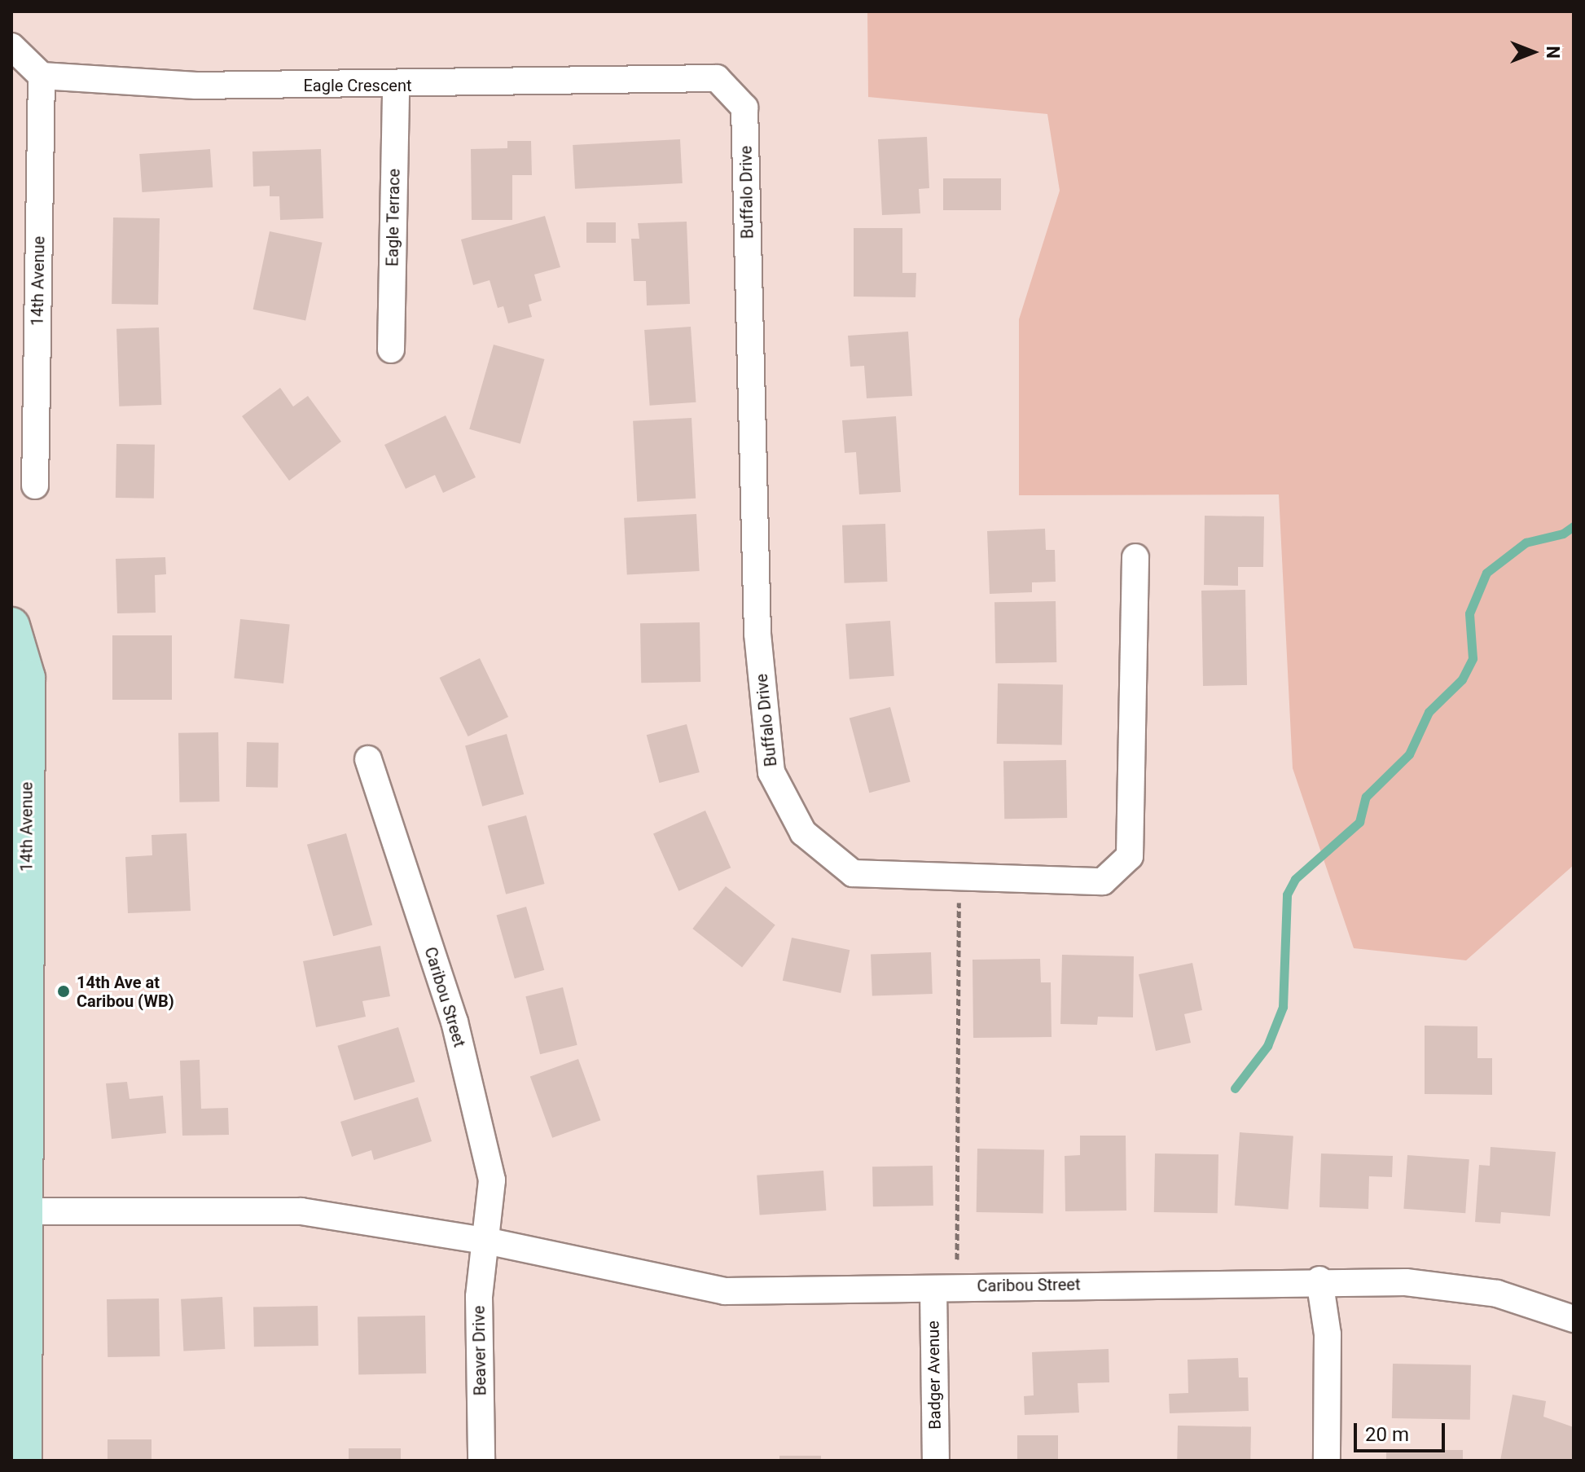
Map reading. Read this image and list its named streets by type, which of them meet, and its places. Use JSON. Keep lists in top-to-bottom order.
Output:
{
  "streets": {
    "street": [
      "Eagle Crescent",
      "Buffalo Drive",
      "Eagle Terrace",
      "14th Avenue",
      "Caribou Street",
      "Beaver Drive",
      "Badger Avenue"
    ]
  },
  "crossings": [
    ["Eagle Crescent", "Buffalo Drive"],
    ["Eagle Crescent", "Eagle Terrace"],
    ["Eagle Crescent", "14th Avenue"],
    ["14th Avenue", "Caribou Street"],
    ["Caribou Street", "Beaver Drive"],
    ["Caribou Street", "Badger Avenue"]
  ],
  "places": ["14th Ave at Caribou (WB)"],
  "scale_bar": "20 m",
  "north": "right"
}
